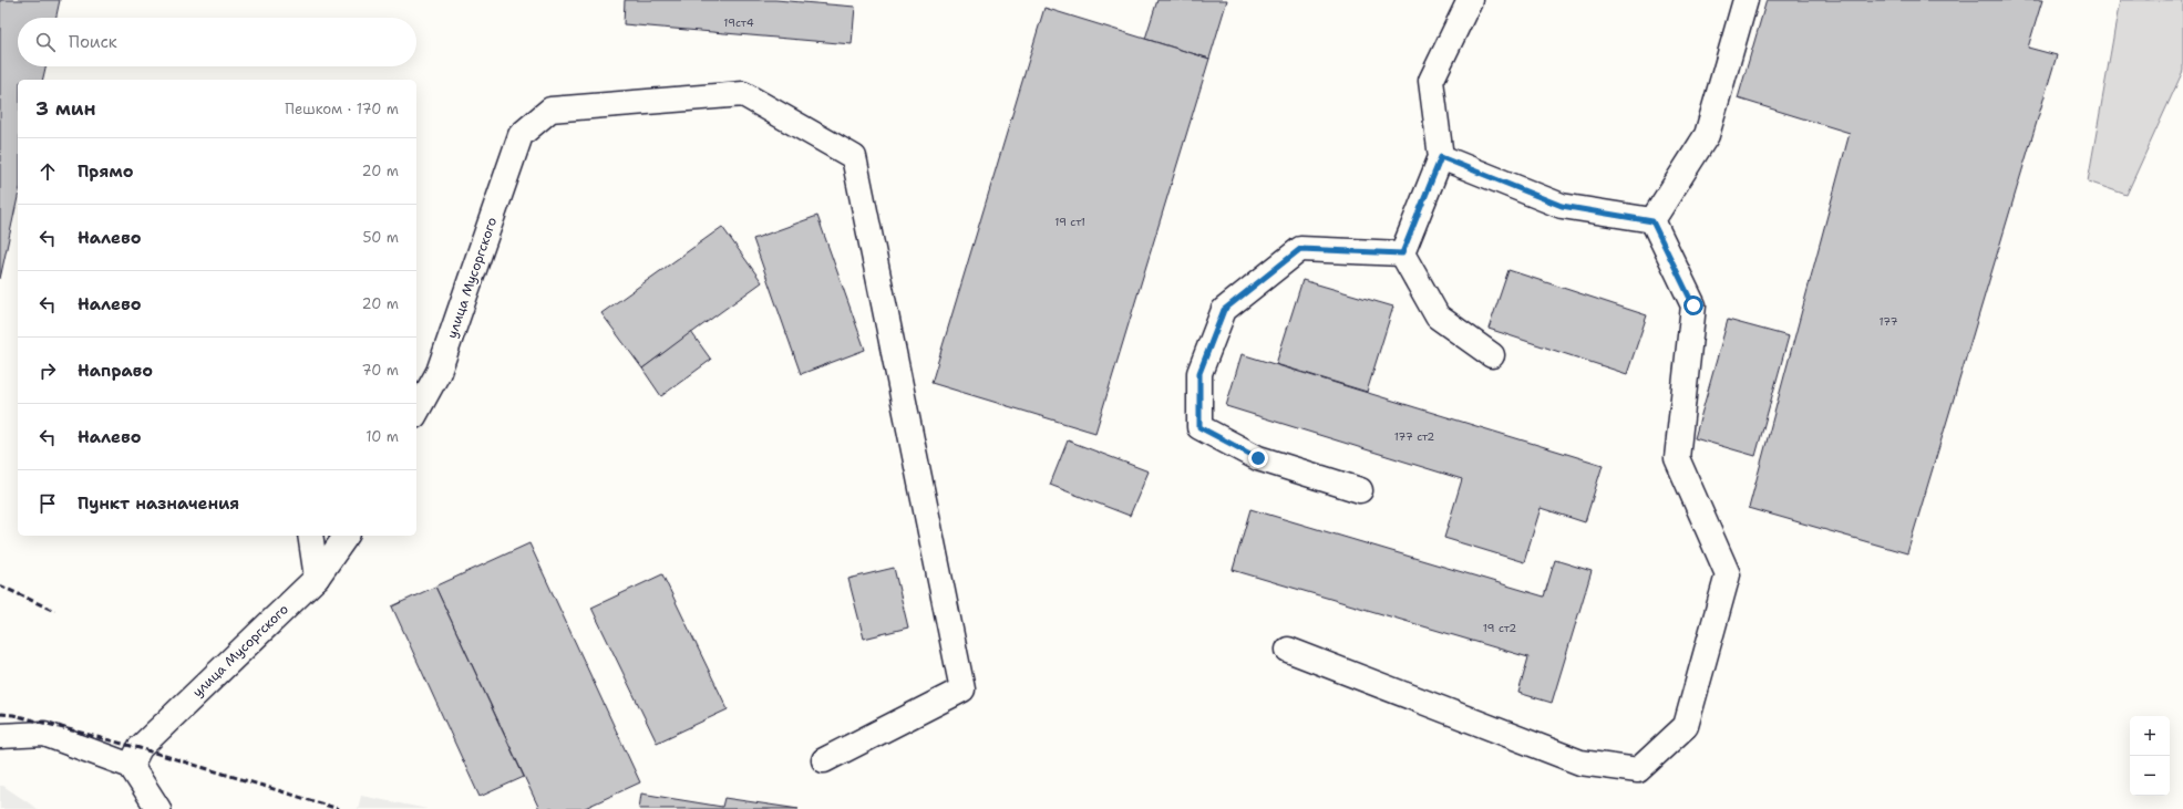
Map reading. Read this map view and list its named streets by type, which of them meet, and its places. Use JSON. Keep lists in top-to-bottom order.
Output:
{
  "streets": {
    "lane": ["улица Мусоргского"]
  },
  "house_numbers": [
    "19ст4",
    "19 ст1",
    "177",
    "177 ст2",
    "19 ст2"
  ],
  "page": {
    "search": "Поиск",
    "heading": ["3 мин", "Пешком · 170 m"],
    "list": [
      ["Прямо", "20 m"],
      ["Налево", "50 m"],
      ["Налево", "20 m"],
      ["Направо", "70 m"],
      ["Налево", "10 m"],
      "Пункт назначения"
    ],
    "map_buttons": ["+", "−"]
  }
}
